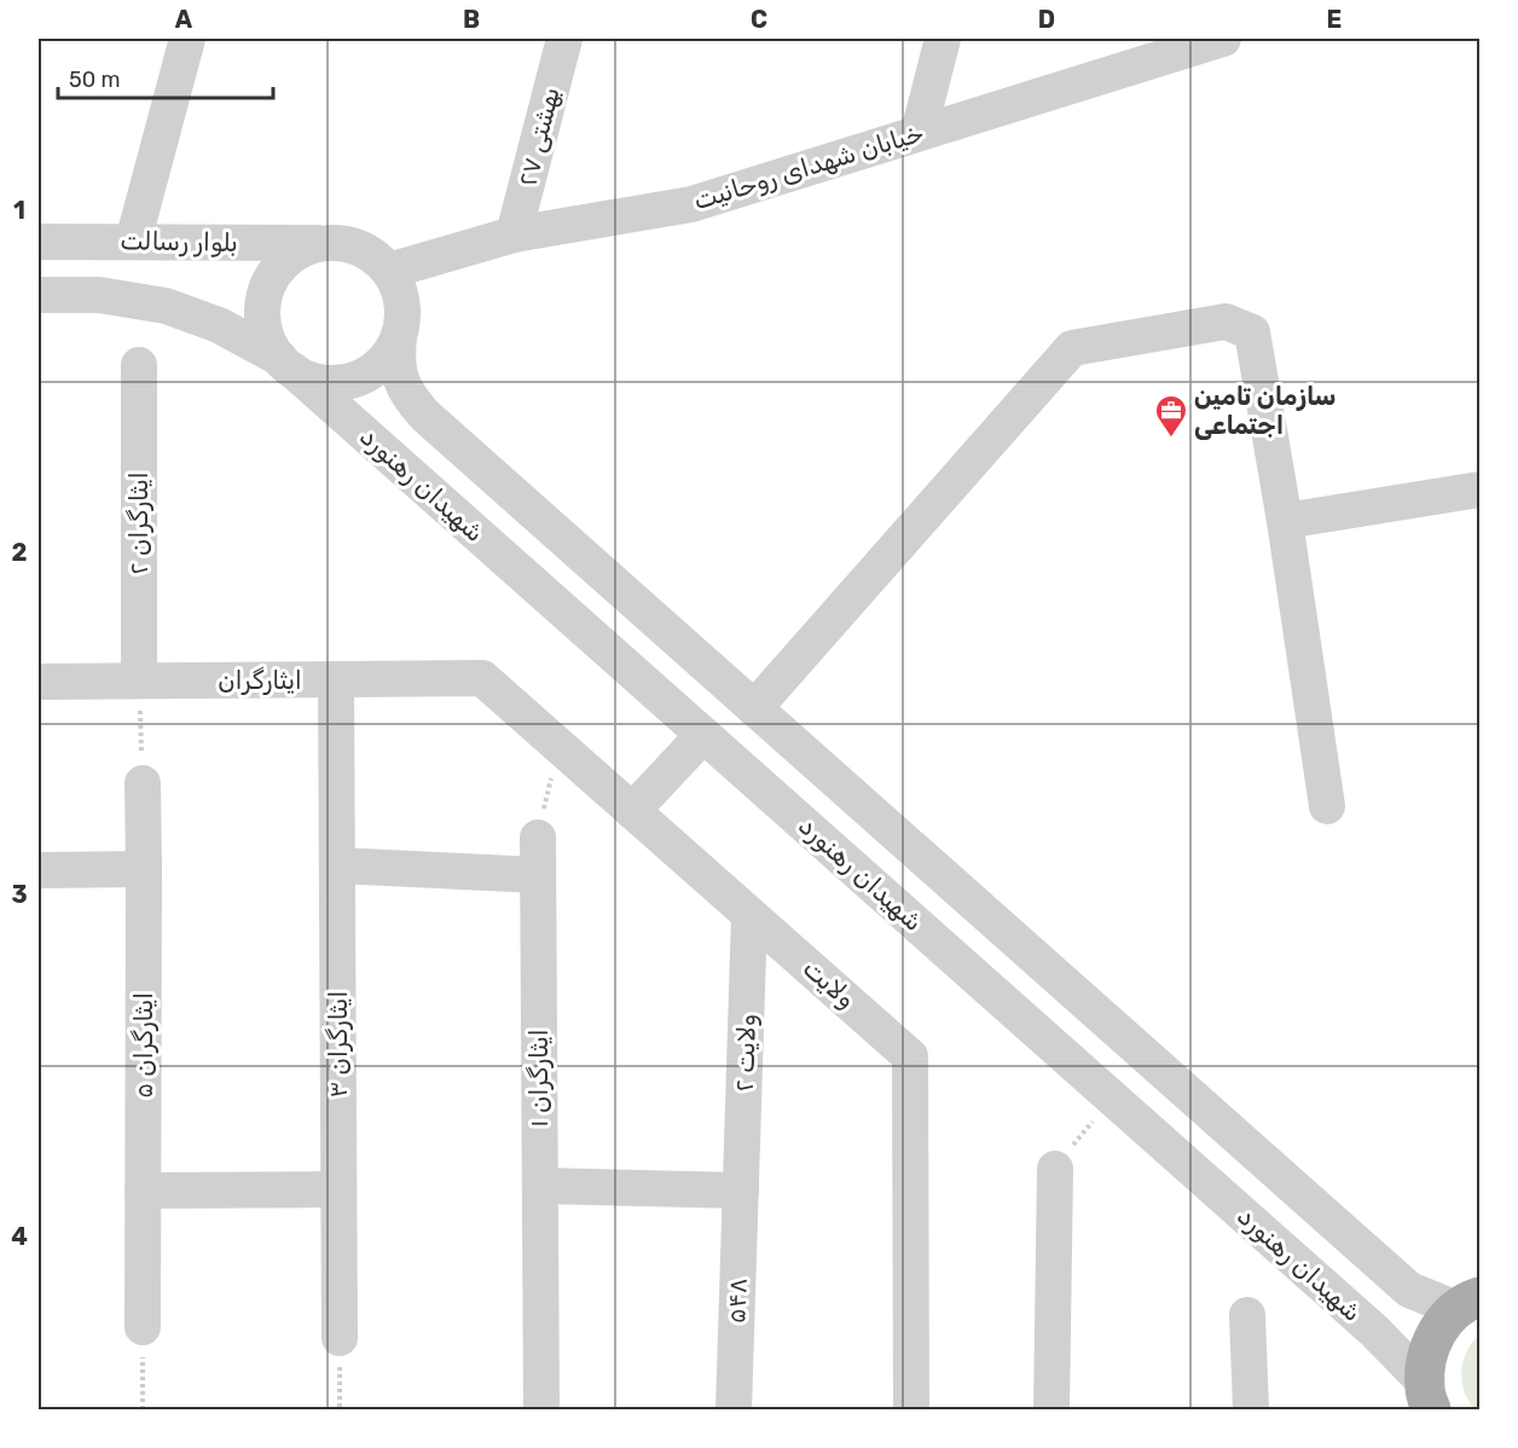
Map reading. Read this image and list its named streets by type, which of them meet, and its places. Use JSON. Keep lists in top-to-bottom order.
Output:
{
  "streets": {
    "street": [
      "بهشتی ۲۷",
      "خیابان شهدای روحانیت",
      "بلوار رسالت",
      "شهیدان رهنورد",
      "ایثارگران ۲",
      "ایثارگران",
      "ولایت",
      "ایثارگران ۳",
      "ایثارگران ۵",
      "ولایت ۲",
      "ایثارگران ۱",
      "۵۴۸"
    ]
  },
  "crossings": [
    ["بهشتی ۲۷", "خیابان شهدای روحانیت"],
    ["خیابان شهدای روحانیت", "بلوار رسالت"],
    ["خیابان شهدای روحانیت", "شهیدان رهنورد"],
    ["بلوار رسالت", "شهیدان رهنورد"],
    ["ایثارگران ۲", "ایثارگران"],
    ["ایثارگران", "ولایت"],
    ["ایثارگران", "ایثارگران ۳"],
    ["ولایت", "ولایت ۲"],
    ["ولایت ۲", "۵۴۸"]
  ],
  "places": {
    "office": ["سازمان تامین اجتماعی"]
  },
  "scale_bar": "50 m",
  "grid": {
    "columns": [
      "A",
      "B",
      "C",
      "D",
      "E"
    ],
    "rows": [
      "1",
      "2",
      "3",
      "4"
    ]
  }
}
